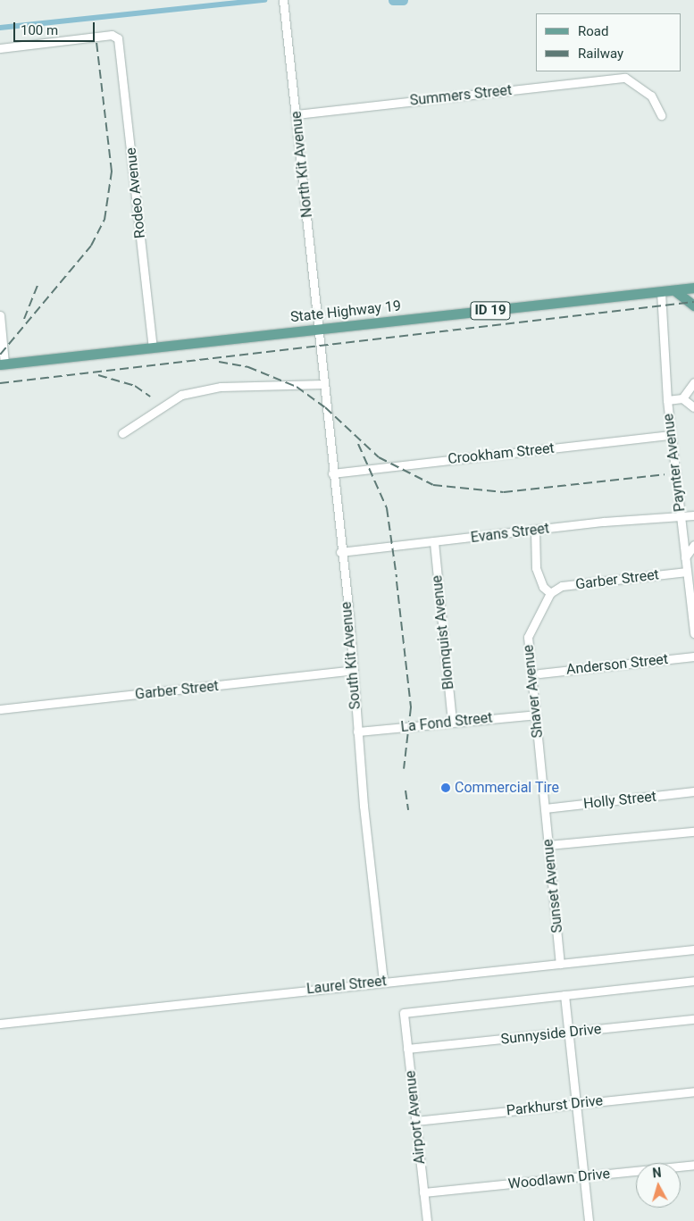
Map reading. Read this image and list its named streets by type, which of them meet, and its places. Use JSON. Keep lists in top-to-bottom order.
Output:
{
  "streets": {
    "main road": ["ID 19", "State Highway 19"],
    "street": [
      "Summers Street",
      "North Kit Avenue",
      "Rodeo Avenue",
      "Crookham Street",
      "Paynter Avenue",
      "Evans Street",
      "Garber Street",
      "Blomquist Avenue",
      "South Kit Avenue",
      "Anderson Street",
      "Shaver Avenue",
      "La Fond Street",
      "Holly Street",
      "Sunset Avenue",
      "Laurel Street",
      "Sunnyside Drive",
      "Parkhurst Drive",
      "Airport Avenue",
      "Woodlawn Drive"
    ]
  },
  "crossings": [
    ["Summers Street", "North Kit Avenue"],
    ["North Kit Avenue", "State Highway 19"],
    ["North Kit Avenue", "South Kit Avenue"],
    ["Rodeo Avenue", "State Highway 19"],
    ["State Highway 19", "Paynter Avenue"],
    ["State Highway 19", "South Kit Avenue"],
    ["Crookham Street", "Paynter Avenue"],
    ["Crookham Street", "South Kit Avenue"],
    ["Paynter Avenue", "Evans Street"],
    ["Paynter Avenue", "Garber Street"],
    ["Evans Street", "Blomquist Avenue"],
    ["Evans Street", "South Kit Avenue"],
    ["Garber Street", "South Kit Avenue"],
    ["Garber Street", "Shaver Avenue"],
    ["Blomquist Avenue", "La Fond Street"],
    ["South Kit Avenue", "La Fond Street"],
    ["South Kit Avenue", "Laurel Street"],
    ["Shaver Avenue", "La Fond Street"],
    ["Shaver Avenue", "Holly Street"],
    ["Shaver Avenue", "Sunset Avenue"],
    ["Holly Street", "Sunset Avenue"],
    ["Sunset Avenue", "Laurel Street"],
    ["Sunnyside Drive", "Airport Avenue"],
    ["Parkhurst Drive", "Airport Avenue"],
    ["Airport Avenue", "Woodlawn Drive"]
  ],
  "places": ["Commercial Tire"],
  "legend": ["Road", "Railway"],
  "scale_bar": "100 m",
  "north": "top"
}
